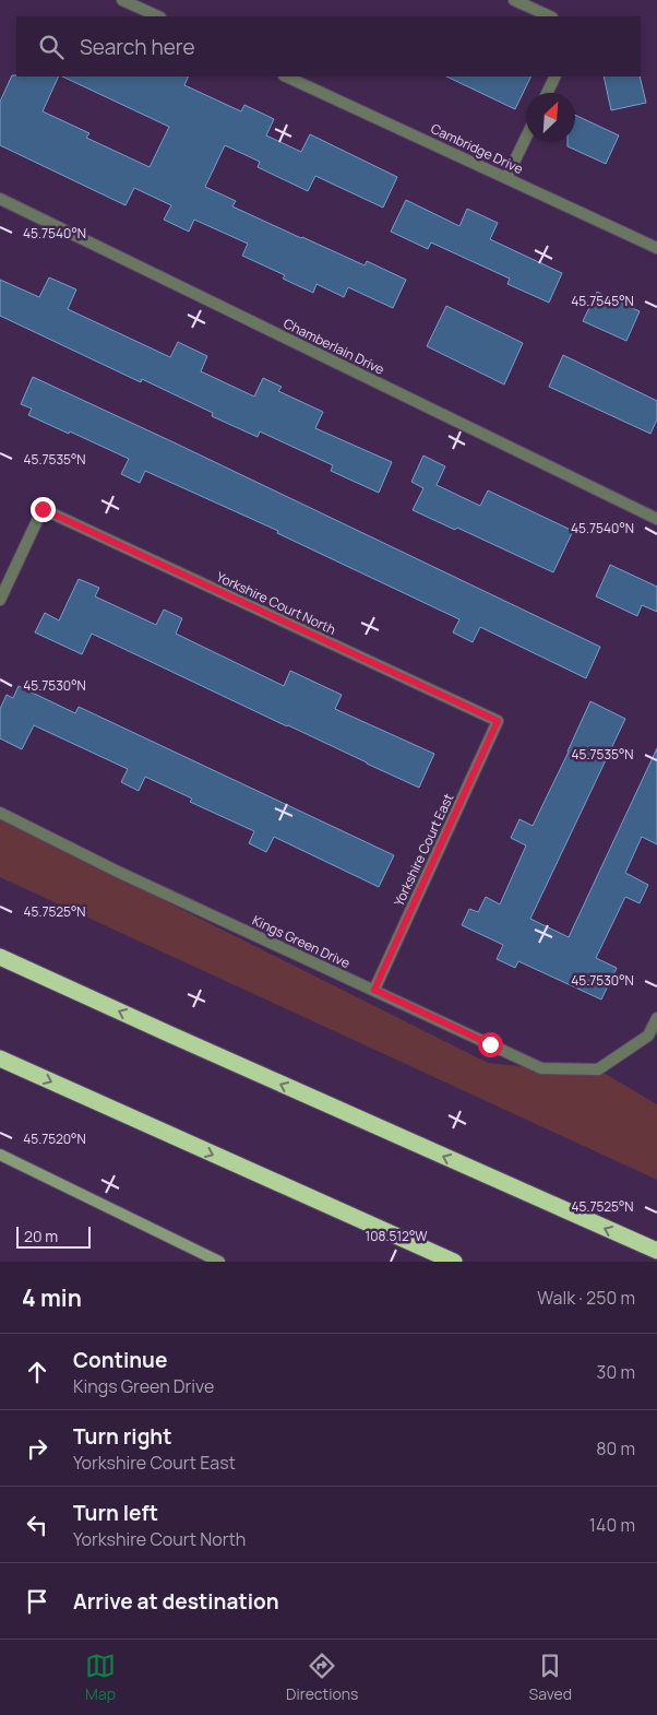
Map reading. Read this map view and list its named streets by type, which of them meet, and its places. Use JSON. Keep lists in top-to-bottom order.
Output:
{
  "streets": {
    "street": [
      "Cambridge Drive",
      "Chamberlain Drive",
      "Yorkshire Court North",
      "Yorkshire Court East",
      "Kings Green Drive"
    ]
  },
  "crossings": [
    ["Yorkshire Court North", "Yorkshire Court East"],
    ["Yorkshire Court East", "Kings Green Drive"]
  ],
  "scale_bar": "20 m",
  "north": "top right",
  "page": {
    "search": "Search here",
    "scale": "20 m",
    "heading": ["4 min", "Walk · 250 m"],
    "list": [
      ["Continue", "Kings Green Drive", "30 m"],
      ["Turn right", "Yorkshire Court East", "80 m"],
      ["Turn left", "Yorkshire Court North", "140 m"],
      "Arrive at destination"
    ],
    "nav": ["Map", "Directions", "Saved"]
  },
  "coordinates": [
    "45.7540°N",
    "45.7545°N",
    "45.7535°N",
    "45.7530°N",
    "45.7525°N",
    "45.7520°N",
    "108.512°W"
  ]
}
